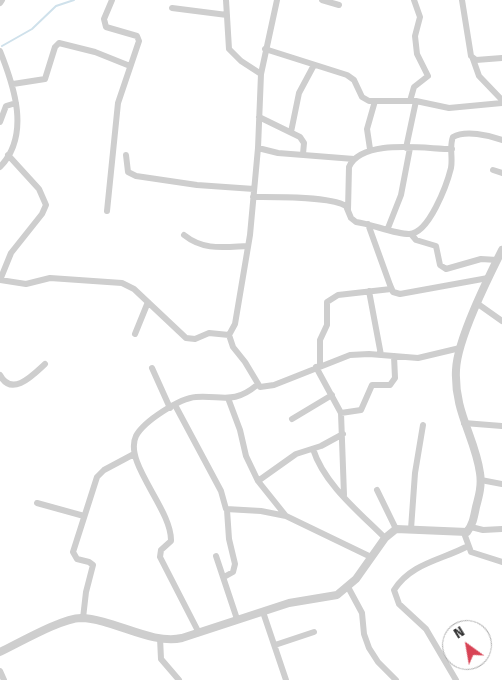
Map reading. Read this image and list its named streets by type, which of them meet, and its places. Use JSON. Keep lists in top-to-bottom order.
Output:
{
  "north": "top left"
}
